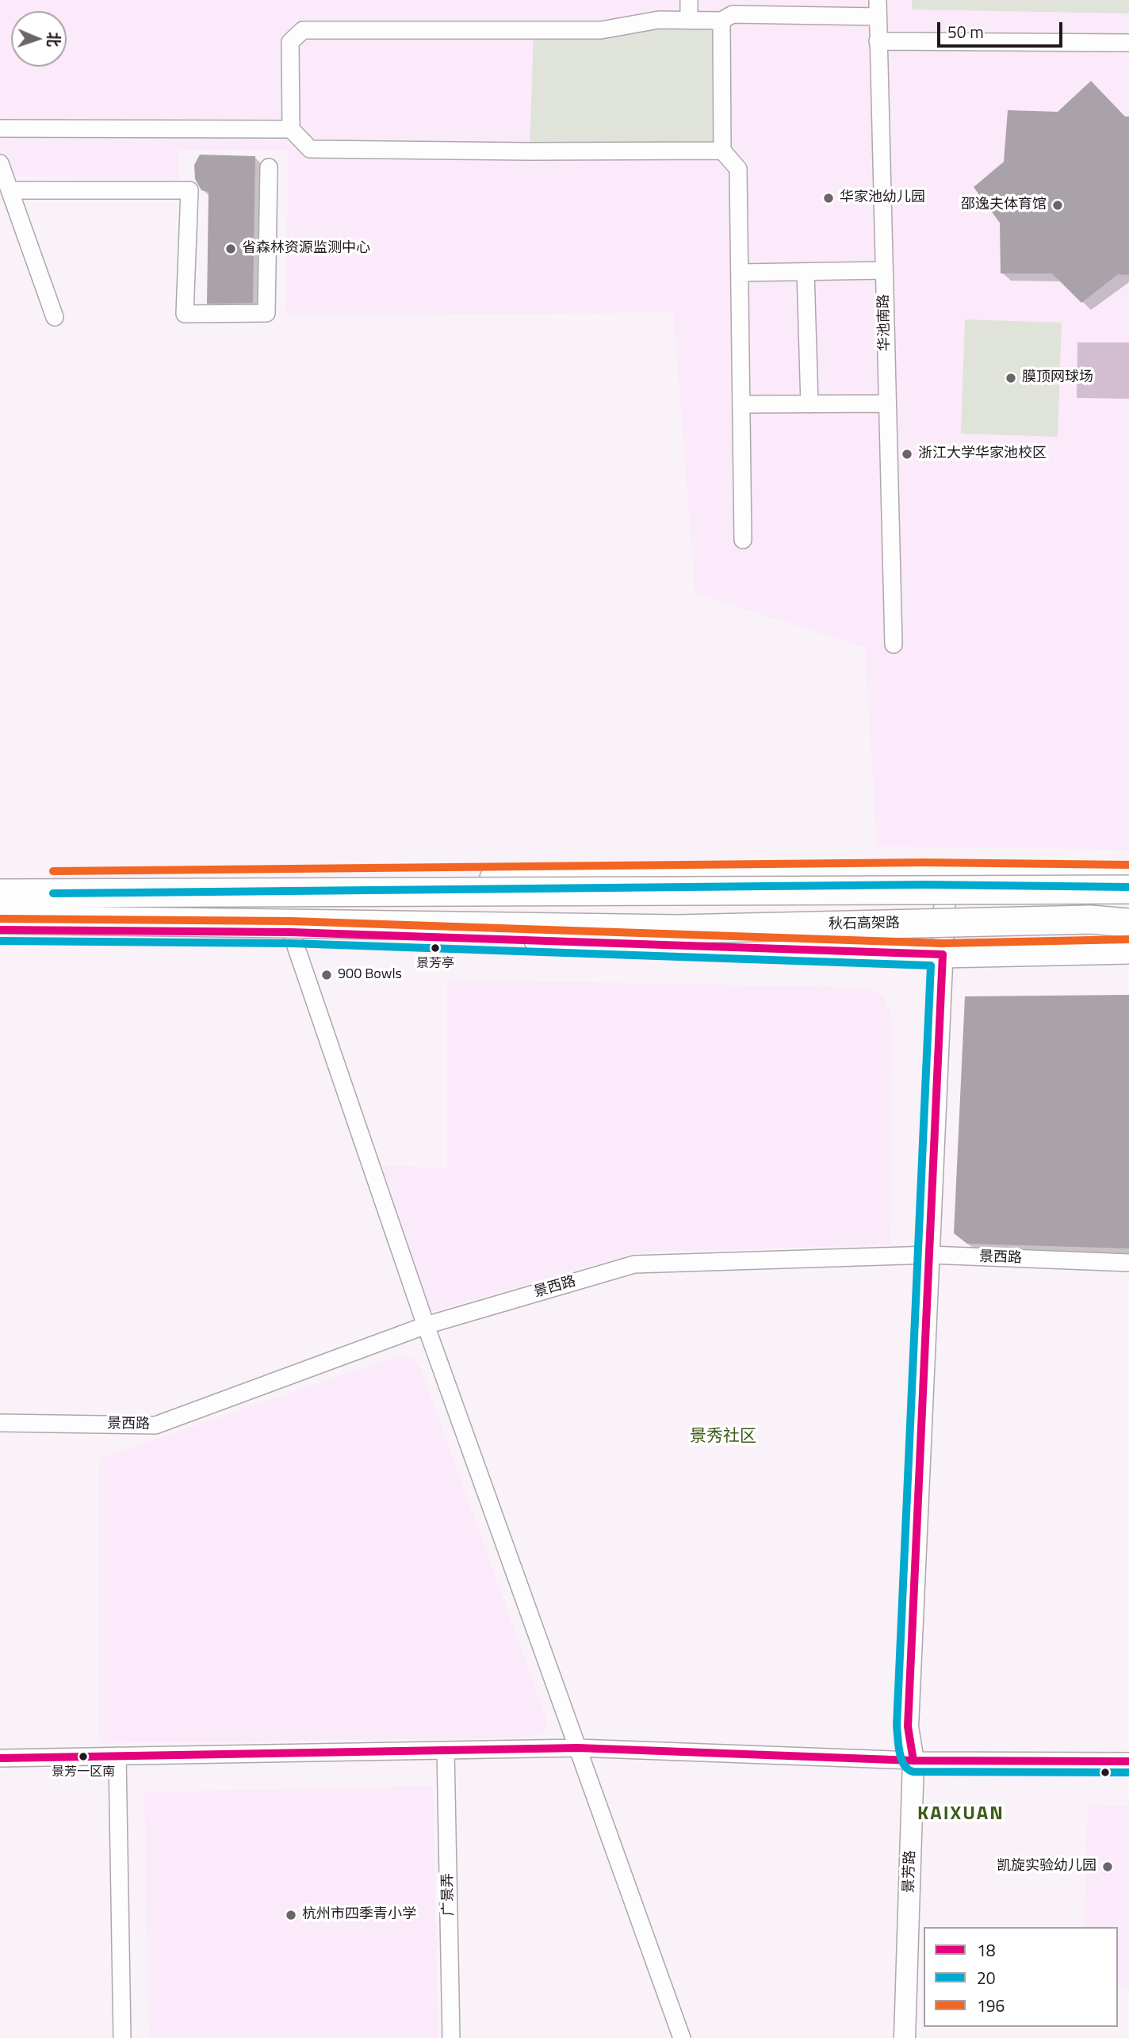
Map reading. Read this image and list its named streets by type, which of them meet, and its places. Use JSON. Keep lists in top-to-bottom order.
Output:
{
  "streets": {
    "highway": ["秋石高架路"],
    "street": [
      "华池南路",
      "景西路",
      "景芳路",
      "广景弄"
    ]
  },
  "crossings": [
    ["景西路", "景芳路"]
  ],
  "districts": ["景秀社区", "KAIXUAN"],
  "places": [
    "华家池幼儿园",
    "邵逸夫体育馆",
    "省森林资源监测中心",
    "膜顶网球场",
    "浙江大学华家池校区",
    "景芳亭",
    "900 Bowls",
    "景芳一区南",
    "凯旋实验幼儿园",
    "杭州市四季青小学"
  ],
  "lines": ["transit line 196", "transit line 20", "transit line 18"],
  "legend": ["18", "20", "196"],
  "scale_bar": "50 m",
  "north": "right"
}
